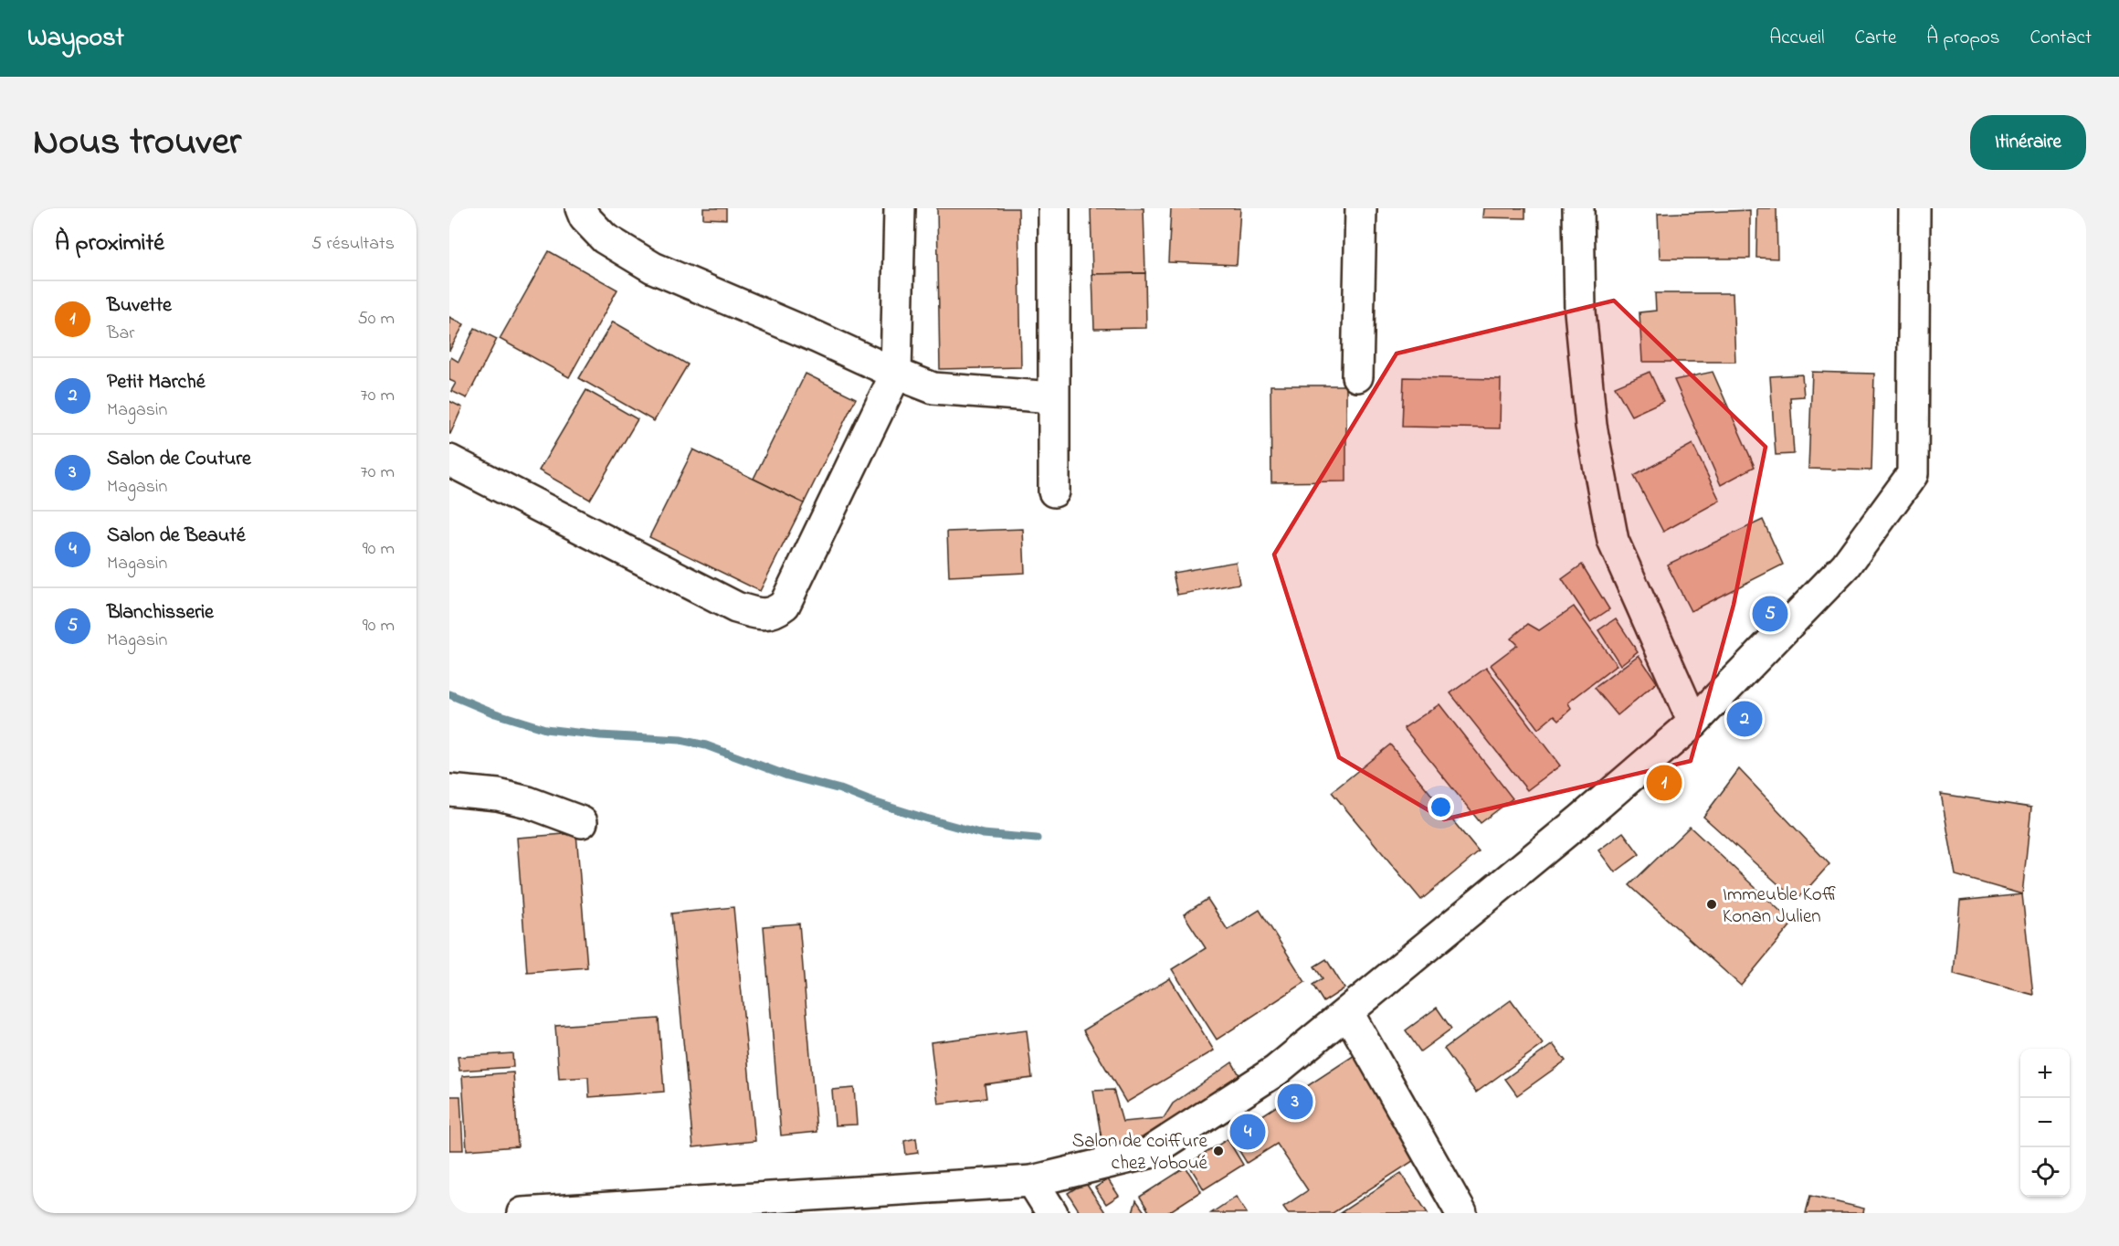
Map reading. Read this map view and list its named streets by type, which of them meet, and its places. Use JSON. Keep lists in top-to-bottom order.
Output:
{
  "places": ["Immeuble Koffi Konan Julien", "Salon de coiffure chez Yoboué"],
  "page": {
    "header": "Waypost",
    "nav": [
      "Accueil",
      "Carte",
      "À propos",
      "Contact"
    ],
    "title": "Nous trouver",
    "buttons": "Itinéraire",
    "heading": ["À proximité", "5 résultats"],
    "list": [
      {
        "mark": "1",
        "name": "Buvette",
        "note": "Bar",
        "value": "50 m"
      },
      {
        "mark": "2",
        "name": "Petit Marché",
        "note": "Magasin",
        "value": "70 m"
      },
      {
        "mark": "3",
        "name": "Salon de Couture",
        "note": "Magasin",
        "value": "70 m"
      },
      {
        "mark": "4",
        "name": "Salon de Beauté",
        "note": "Magasin",
        "value": "90 m"
      },
      {
        "mark": "5",
        "name": "Blanchisserie",
        "note": "Magasin",
        "value": "90 m"
      }
    ],
    "pins": [
      "5",
      "2",
      "1",
      "3",
      "4"
    ],
    "map_buttons": ["+", "−"]
  }
}
